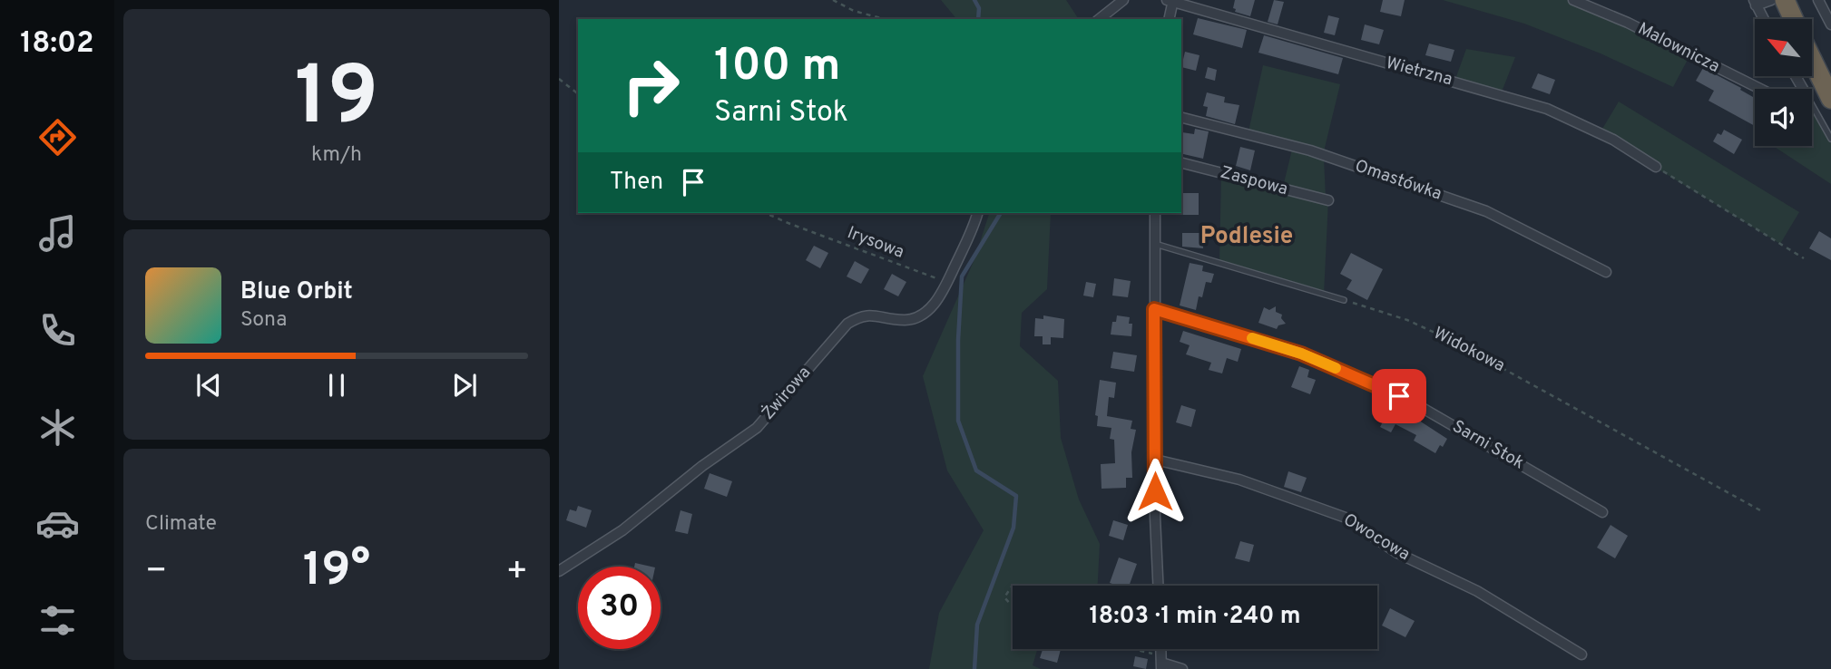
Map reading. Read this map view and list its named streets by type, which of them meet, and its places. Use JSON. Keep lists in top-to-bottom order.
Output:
{
  "streets": {
    "street": [
      "Malownicza",
      "Wietrzna",
      "Omastówka",
      "Zaspowa",
      "Żwirowa",
      "Sarni Stok",
      "Owocowa"
    ],
    "path": ["Irysowa", "Widokowa"]
  },
  "crossings": [
    ["Irysowa", "Żwirowa"]
  ],
  "districts": ["Podlesie"],
  "north": "top left",
  "page": {
    "tabs": "18:02",
    "tile": [
      ["19", "km/h"],
      "Climate"
    ],
    "turn": ["100 m", "Sarni Stok"],
    "then": "Then",
    "song": ["Blue Orbit", "Sona"],
    "heat": ["−", "19°", "+"],
    "limit": "30",
    "trip": "18:03 · 1 min · 240 m"
  }
}
